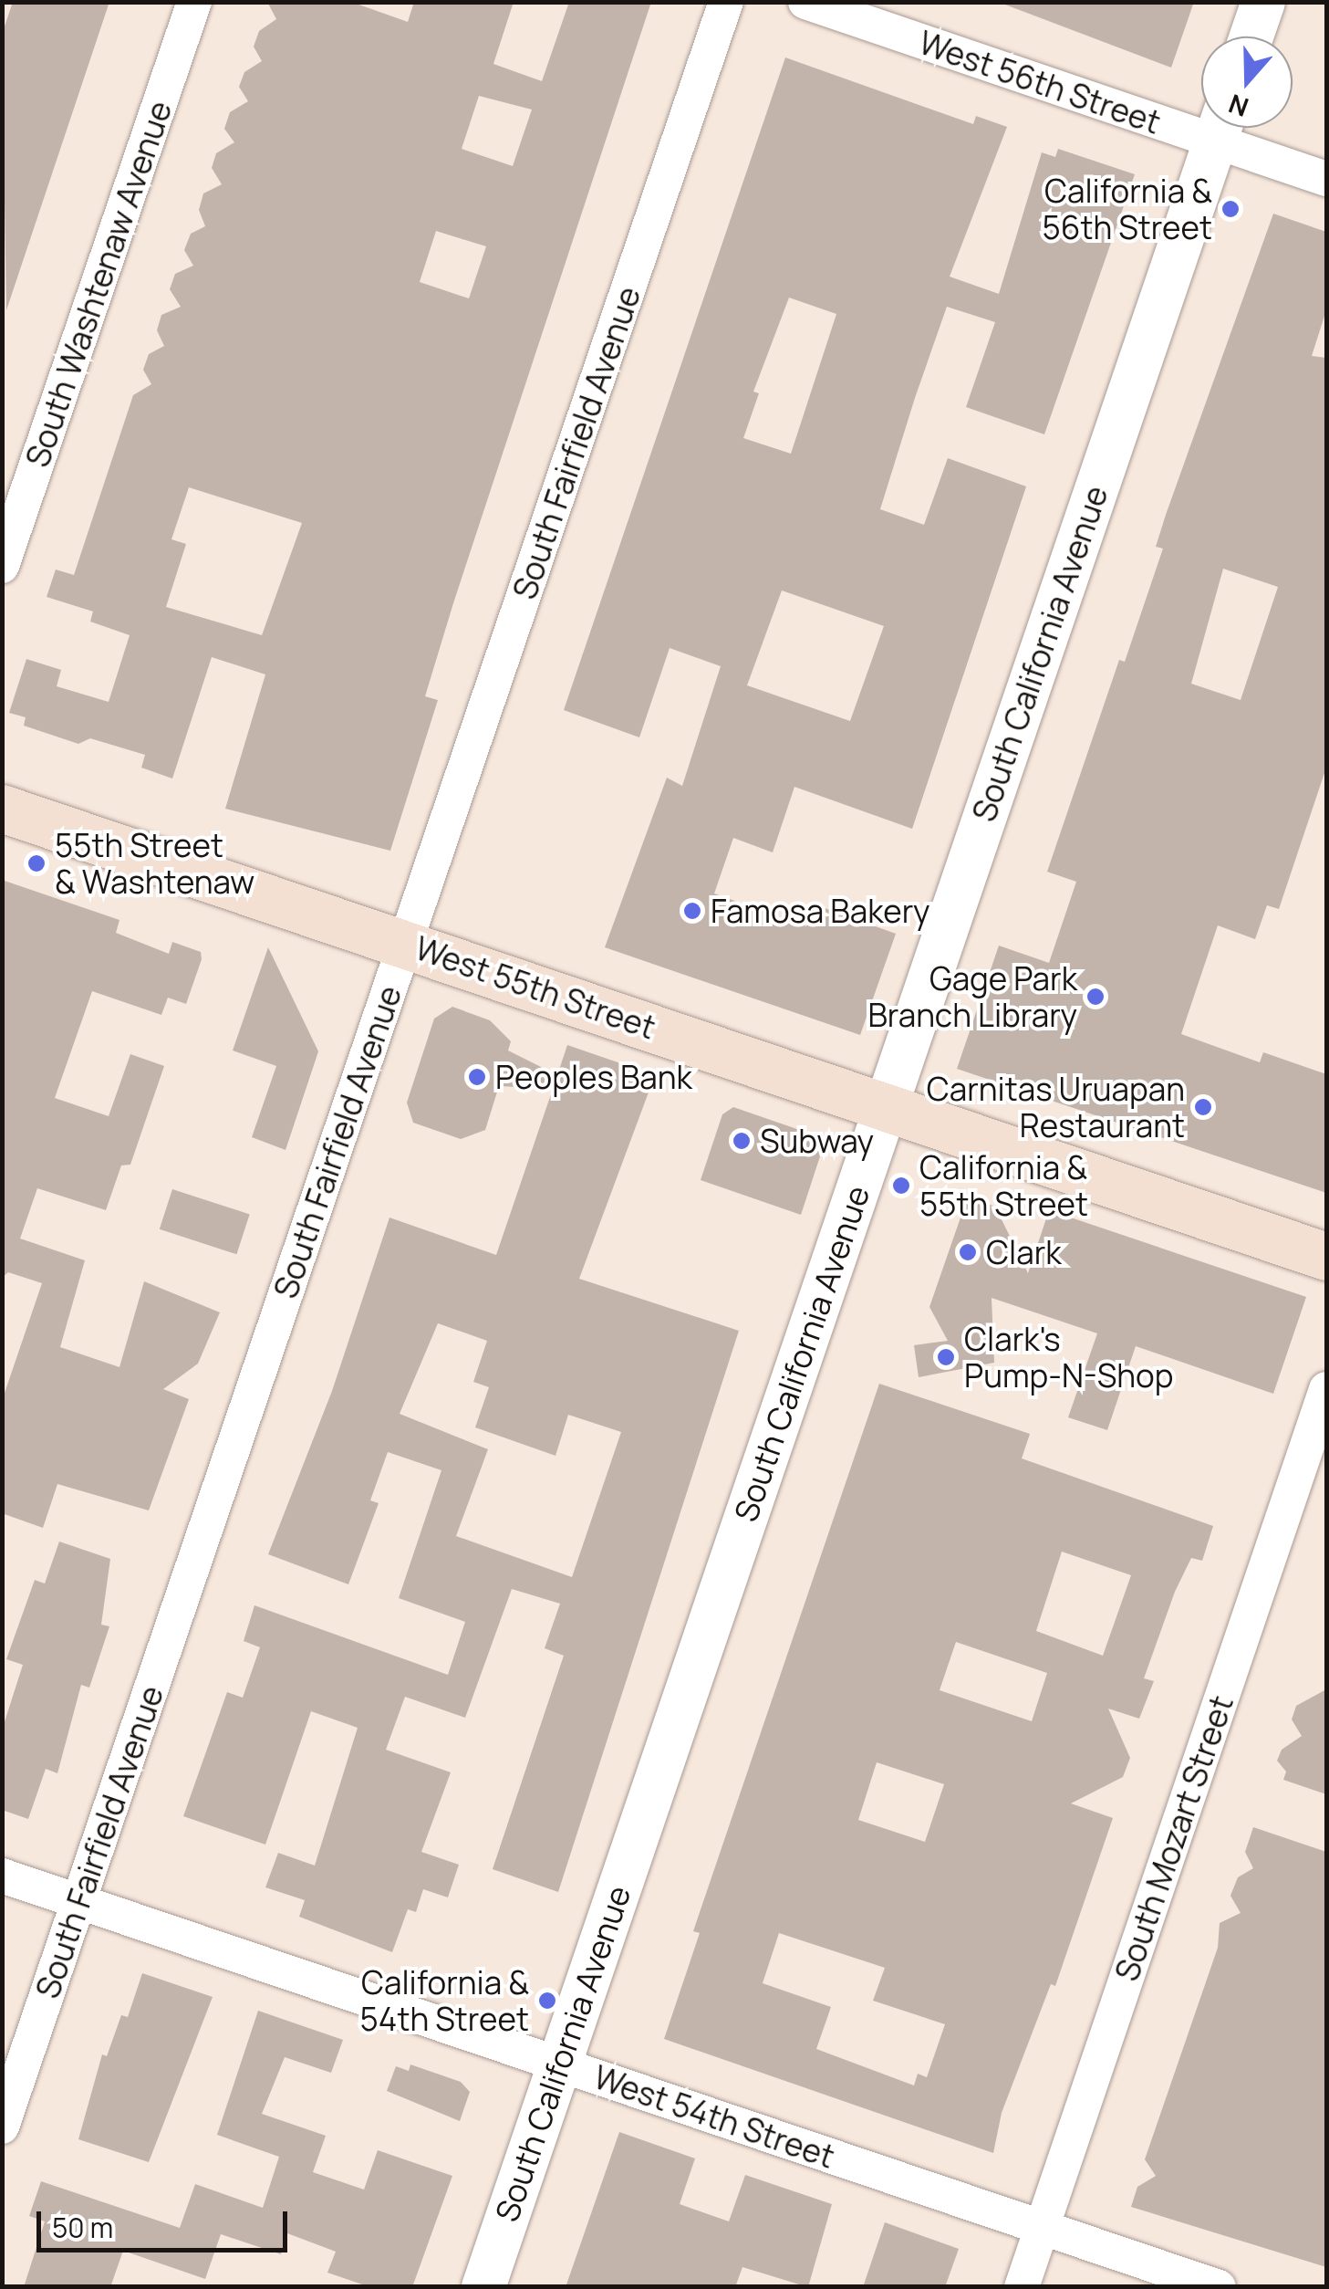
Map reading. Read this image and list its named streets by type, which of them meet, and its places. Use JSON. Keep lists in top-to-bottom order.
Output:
{
  "streets": {
    "main road": ["West 55th Street"],
    "street": [
      "West 56th Street",
      "South Washtenaw Avenue",
      "South Fairfield Avenue",
      "South California Avenue",
      "South Mozart Street",
      "West 54th Street"
    ]
  },
  "crossings": [
    ["South Fairfield Avenue", "West 55th Street"],
    ["South Fairfield Avenue", "West 54th Street"],
    ["South California Avenue", "West 55th Street"],
    ["South California Avenue", "West 54th Street"],
    ["South Mozart Street", "West 54th Street"]
  ],
  "places": [
    "California & 56th Street",
    "55th Street & Washtenaw",
    "Famosa Bakery",
    "Gage Park Branch Library",
    "Peoples Bank",
    "Carnitas Uruapan Restaurant",
    "Subway",
    "California & 55th Street",
    "Clark",
    "Clark's Pump-N-Shop",
    "California & 54th Street"
  ],
  "scale_bar": "50 m",
  "north": "bottom"
}
